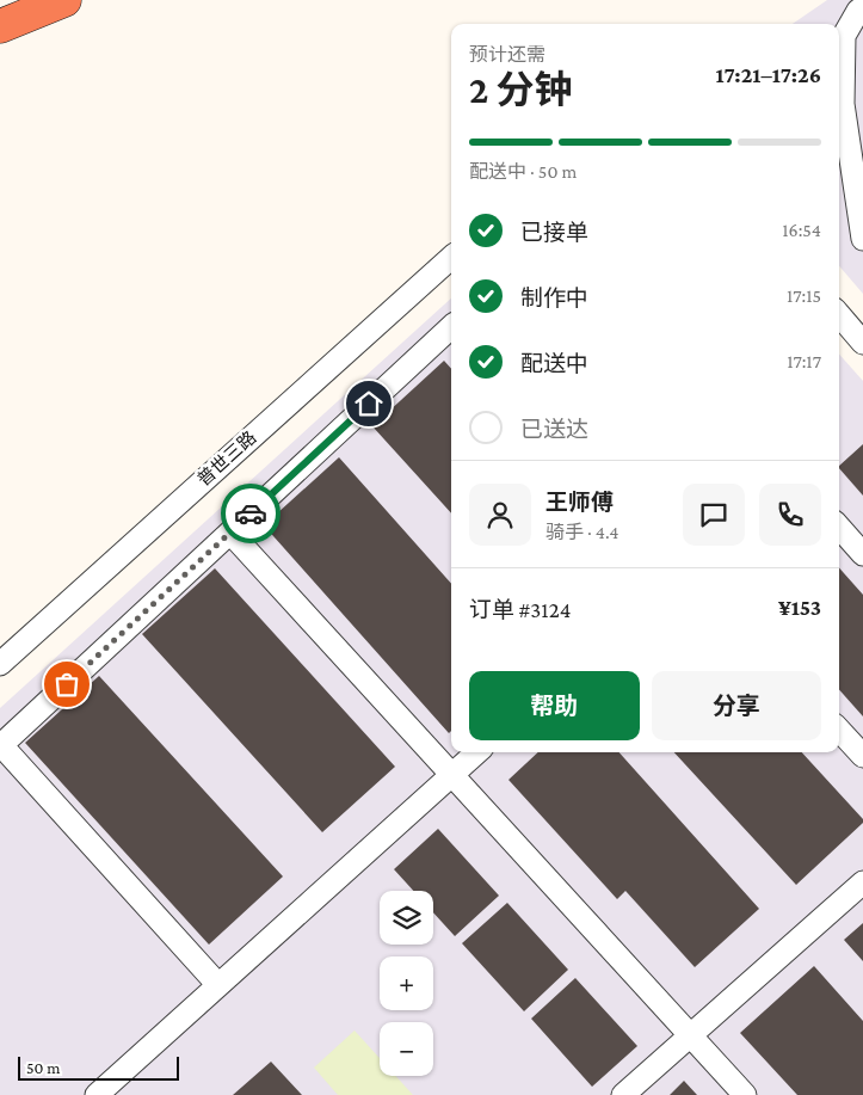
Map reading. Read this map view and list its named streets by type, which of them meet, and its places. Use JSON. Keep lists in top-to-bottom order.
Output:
{
  "streets": {
    "street": ["普世三路"]
  },
  "scale_bar": "50 m",
  "page": {
    "heading": ["2 分钟", "预计还需", "17:21–17:26"],
    "panel": [
      "王师傅",
      "骑手 · 4.4",
      "订单 #3124",
      "¥153"
    ],
    "bar": "配送中 · 50 m",
    "list": [
      ["已接单", "16:54"],
      ["制作中", "17:15"],
      ["配送中", "17:17"],
      "已送达"
    ],
    "buttons": ["帮助", "分享"],
    "map_buttons": ["+", "−"],
    "scale": "50 m"
  }
}
